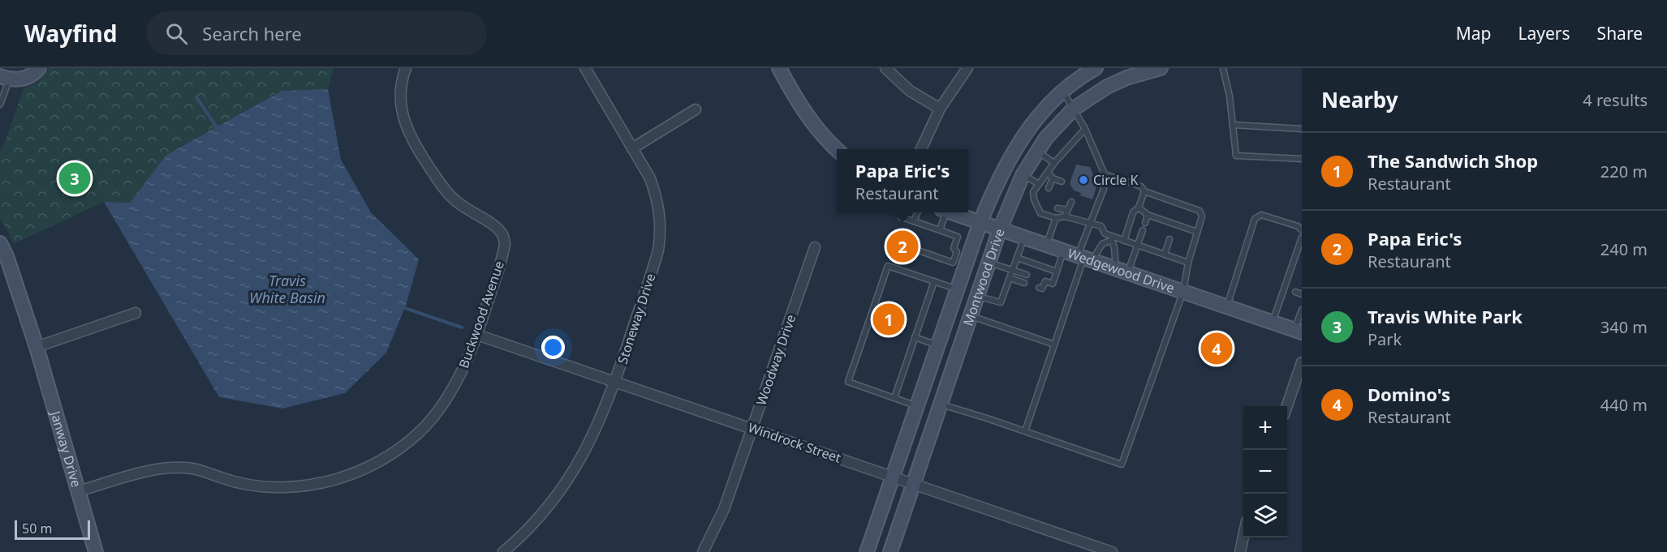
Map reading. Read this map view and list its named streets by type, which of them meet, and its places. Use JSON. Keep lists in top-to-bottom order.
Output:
{
  "streets": {
    "main road": ["Wedgewood Drive", "Montwood Drive", "Janway Drive"],
    "street": [
      "Buckwood Avenue",
      "Stoneway Drive",
      "Woodway Drive",
      "Windrock Street"
    ]
  },
  "crossings": [
    ["Wedgewood Drive", "Montwood Drive"],
    ["Montwood Drive", "Windrock Street"],
    ["Buckwood Avenue", "Windrock Street"],
    ["Buckwood Avenue", "Janway Drive"],
    ["Stoneway Drive", "Windrock Street"],
    ["Woodway Drive", "Windrock Street"]
  ],
  "water": ["Travis White Basin"],
  "places": ["Circle K"],
  "scale_bar": "50 m",
  "page": {
    "header": "Wayfind",
    "search": "Search here",
    "nav": ["Map", "Layers", "Share"],
    "heading": ["Nearby", "4 results"],
    "list": [
      {
        "mark": "1",
        "name": "The Sandwich Shop",
        "note": "Restaurant",
        "value": "220 m"
      },
      {
        "mark": "2",
        "name": "Papa Eric's",
        "note": "Restaurant",
        "value": "240 m"
      },
      {
        "mark": "3",
        "name": "Travis White Park",
        "note": "Park",
        "value": "340 m"
      },
      {
        "mark": "4",
        "name": "Domino's",
        "note": "Restaurant",
        "value": "440 m"
      }
    ],
    "popup": ["Papa Eric's", "Restaurant"],
    "pins": [
      "3",
      "2",
      "1",
      "4"
    ],
    "map_buttons": ["+", "−"],
    "scale": "50 m"
  }
}
